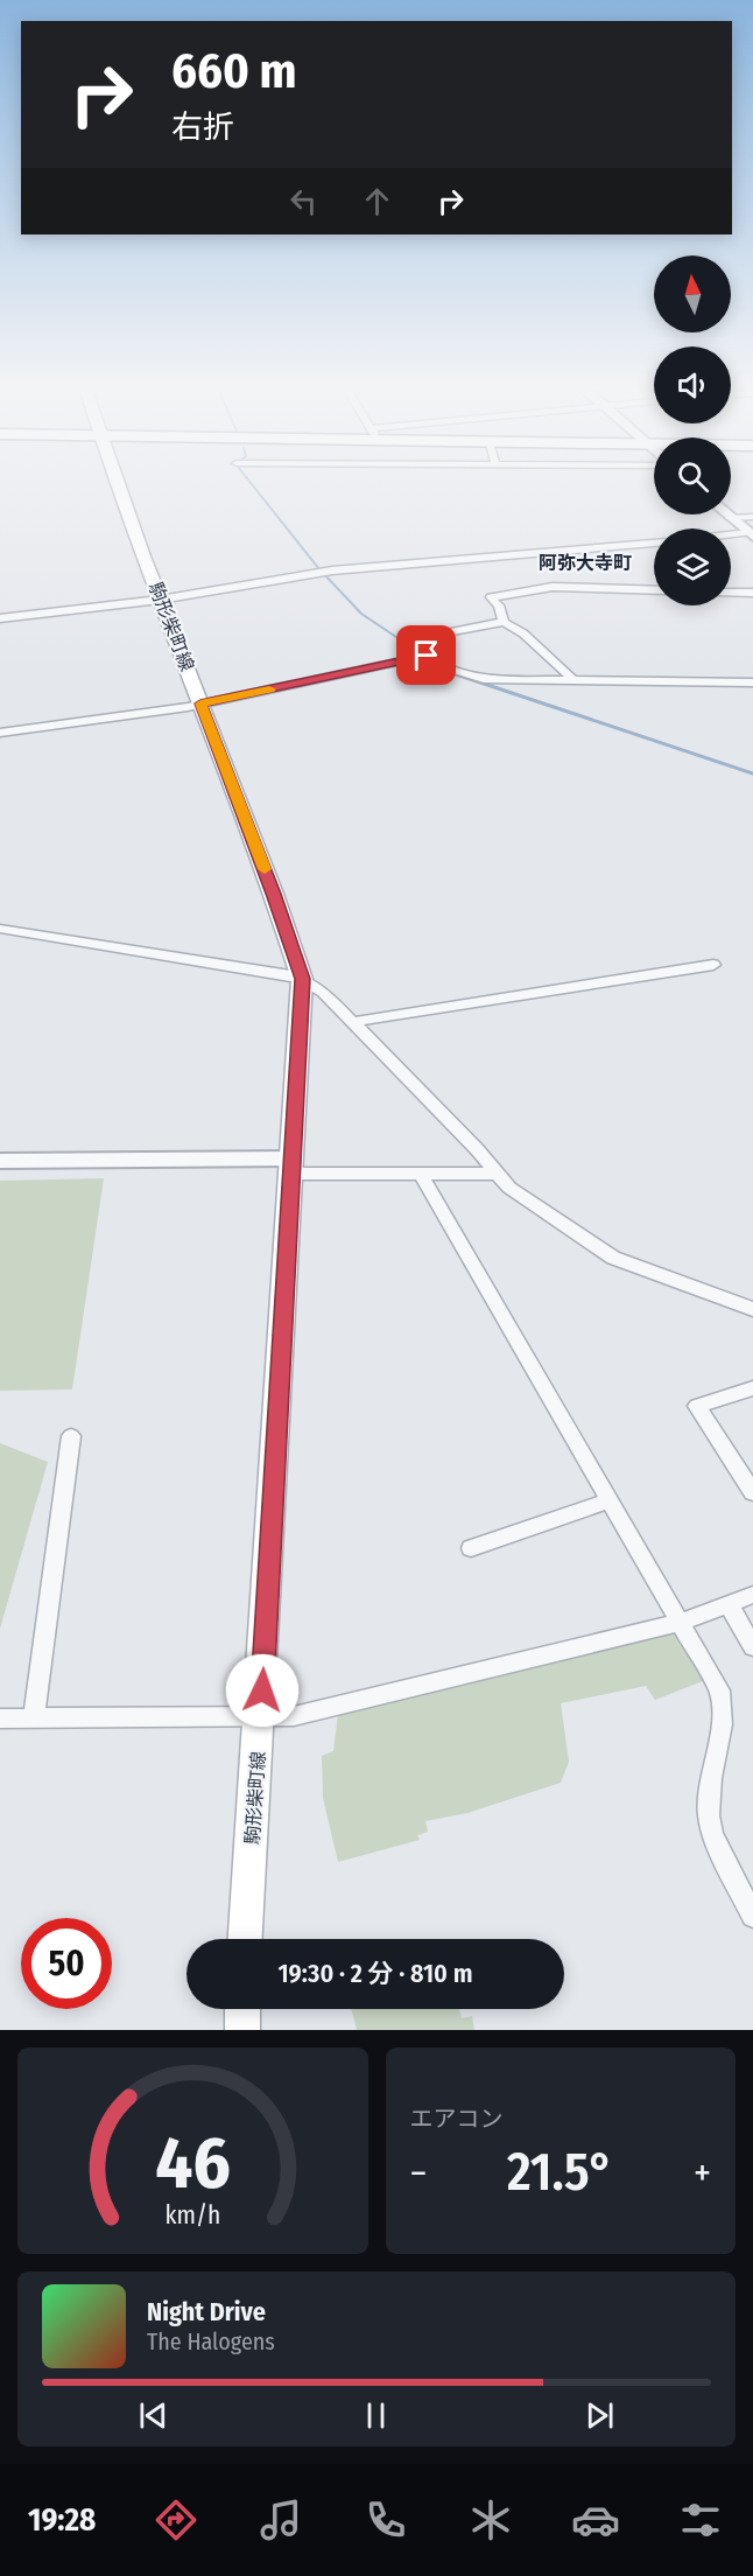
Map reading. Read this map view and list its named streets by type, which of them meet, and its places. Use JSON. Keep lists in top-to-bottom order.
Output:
{
  "streets": {
    "main road": ["駒形柴町線"]
  },
  "districts": ["阿弥大寺町"],
  "north": "top",
  "page": {
    "turn": ["660 m", "右折"],
    "limit": "50",
    "trip": "19:30 · 2 分 · 810 m",
    "tile": "エアコン",
    "heat": ["−", "21.5°", "+"],
    "song": ["Night Drive", "The Halogens"],
    "tabs": "19:28",
    "gauge": ["46", "km/h"]
  }
}
